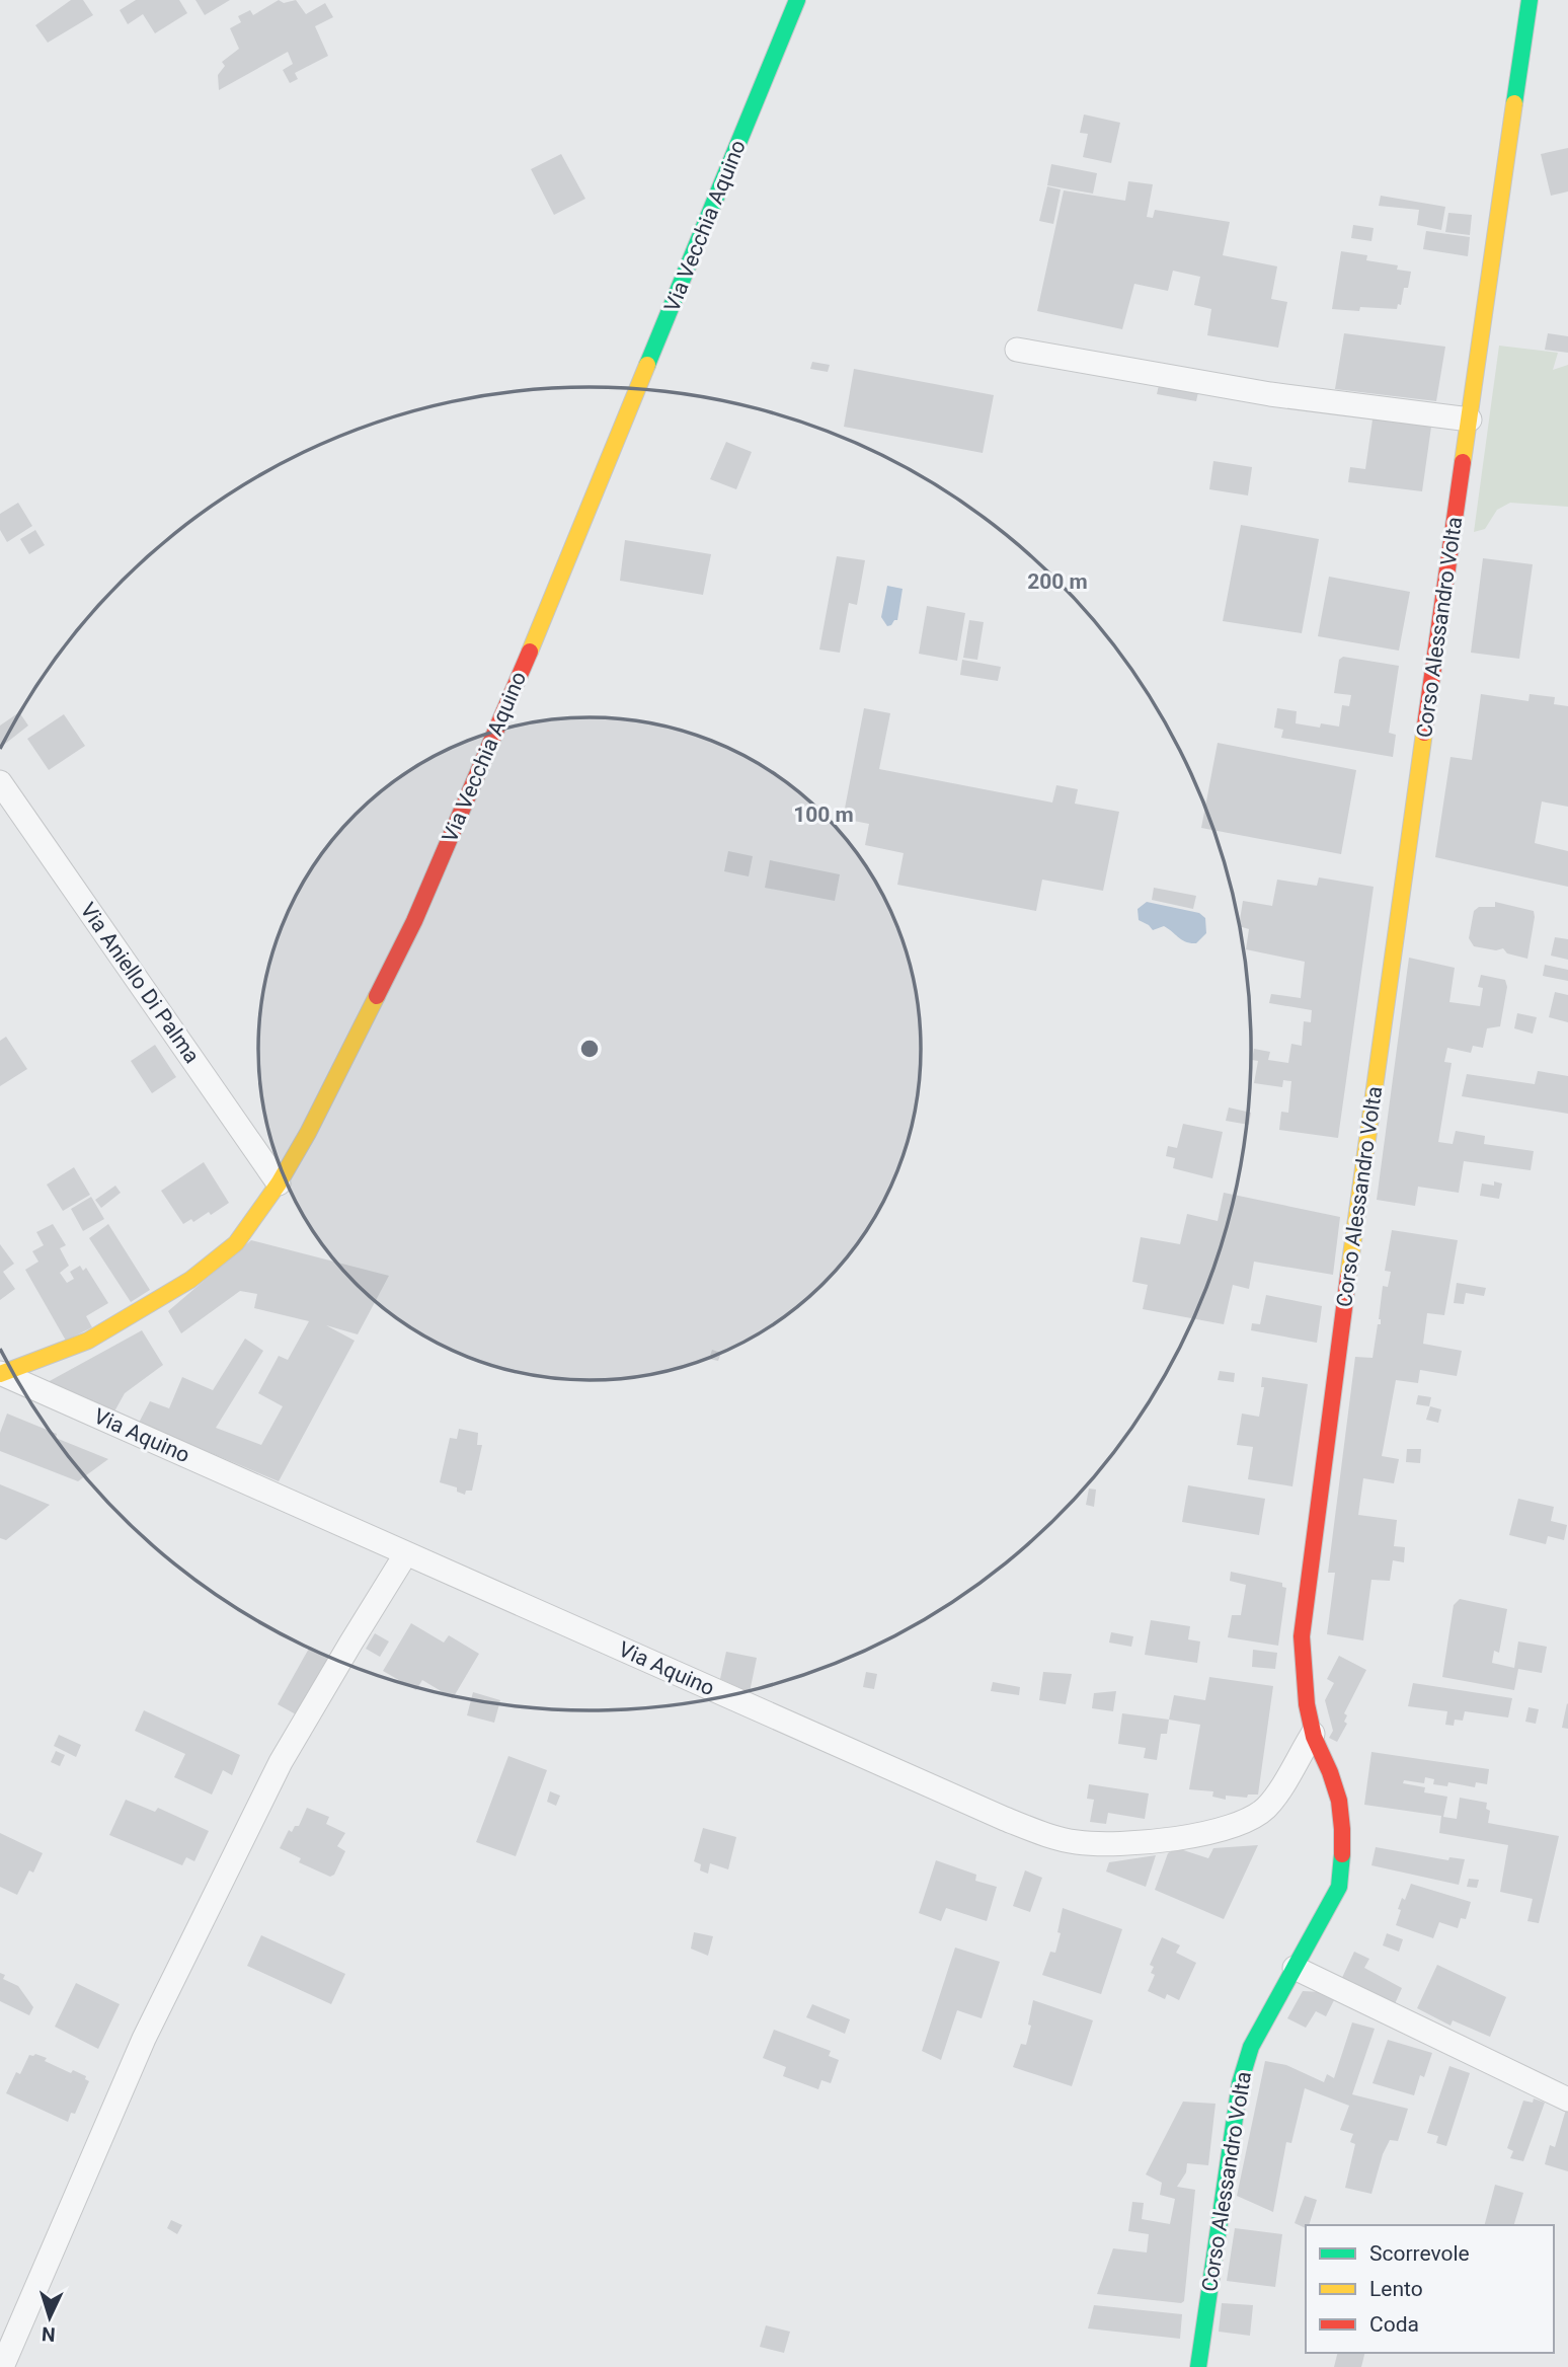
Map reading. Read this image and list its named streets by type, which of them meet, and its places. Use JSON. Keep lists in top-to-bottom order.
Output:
{
  "streets": {
    "main road": ["Via Vecchia Aquino", "Corso Alessandro Volta"],
    "street": ["Via Aniello Di Palma", "Via Aquino"]
  },
  "crossings": [
    ["Via Vecchia Aquino", "Via Aniello Di Palma"],
    ["Via Vecchia Aquino", "Via Aquino"],
    ["Corso Alessandro Volta", "Via Aquino"]
  ],
  "legend": ["Scorrevole", "Lento", "Coda"],
  "north": "bottom",
  "rings": ["200 m", "100 m"]
}
